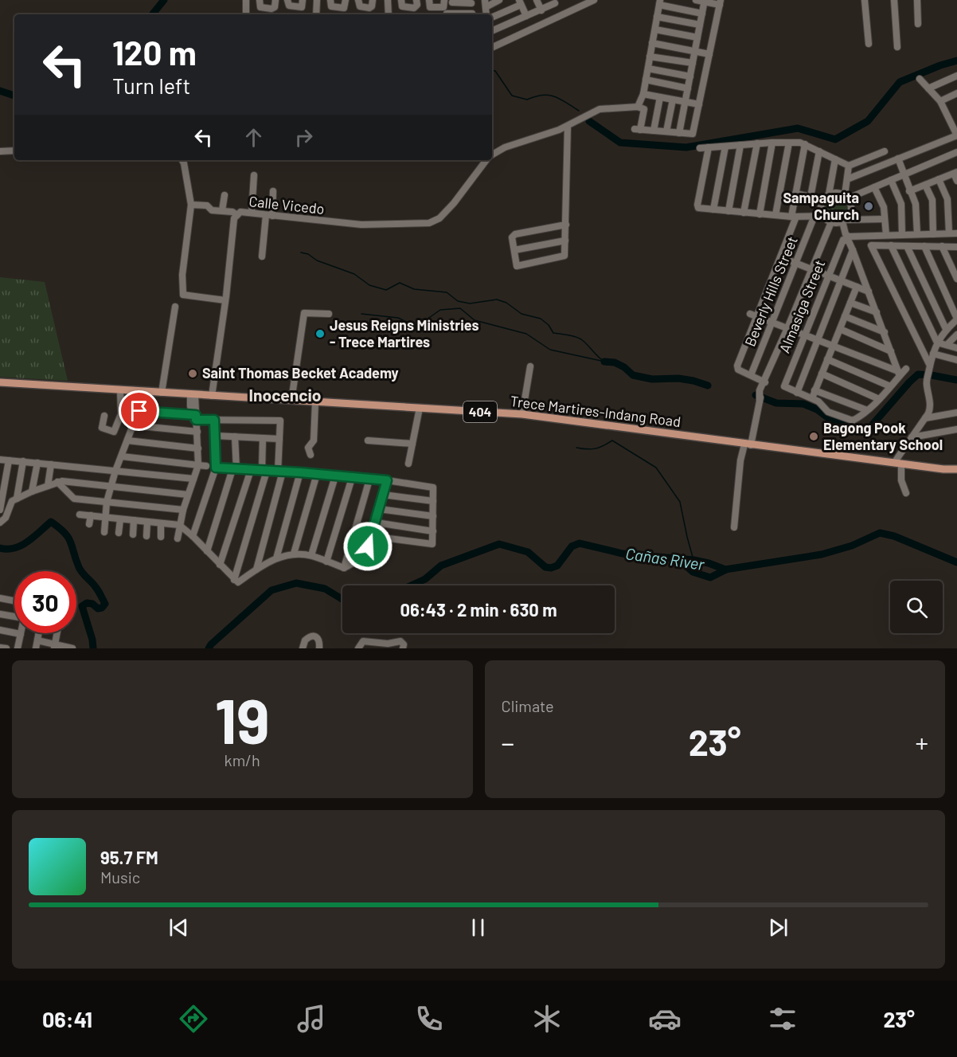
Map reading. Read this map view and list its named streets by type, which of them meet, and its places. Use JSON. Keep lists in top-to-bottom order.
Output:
{
  "streets": {
    "main road": ["404", "Trece Martires-Indang Road"],
    "street": ["Calle Vicedo", "Beverly Hills Street", "Almasiga Street"]
  },
  "crossings": [
    ["Calle Vicedo", "Trece Martires-Indang Road"]
  ],
  "districts": ["Inocencio"],
  "water": ["Cañas River"],
  "places": [
    "Sampaguita Church",
    "Jesus Reigns Ministries - Trece Martires",
    "Saint Thomas Becket Academy",
    "Bagong Pook Elementary School"
  ],
  "page": {
    "turn": ["120 m", "Turn left"],
    "limit": "30",
    "trip": "06:43 · 2 min · 630 m",
    "tile": [
      ["19", "km/h"],
      "Climate"
    ],
    "heat": ["−", "23°", "+"],
    "song": ["95.7 FM", "Music"],
    "tabs": ["06:41", "23°"]
  }
}
